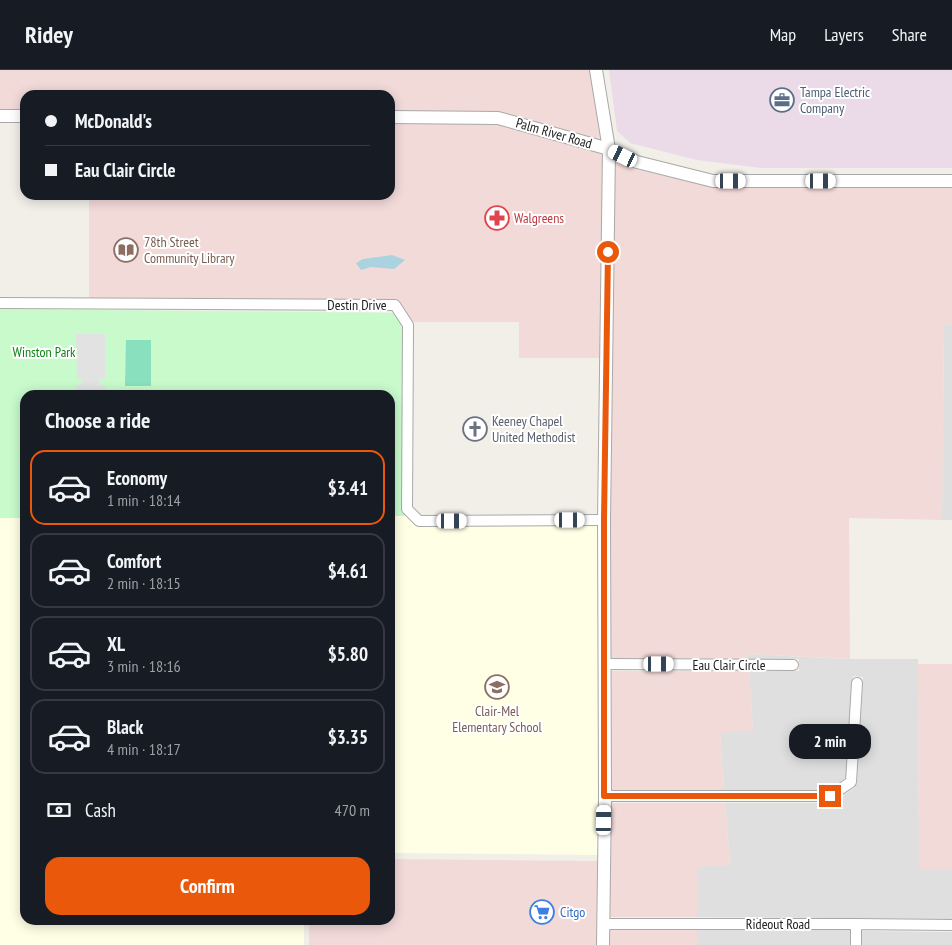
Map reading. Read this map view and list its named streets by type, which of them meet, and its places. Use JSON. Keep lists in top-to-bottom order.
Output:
{
  "streets": {
    "street": [
      "Palm River Road",
      "Destin Drive",
      "Eau Clair Circle",
      "Rideout Road"
    ]
  },
  "parks": ["Winston Park"],
  "places": {
    "office": ["Tampa Electric Company"],
    "pharmacy": ["Walgreens"],
    "library": ["78th Street Community Library"],
    "church": ["Keeney Chapel United Methodist"],
    "school or university": ["Clair-Mel Elementary School"],
    "supermarket": ["Citgo"]
  },
  "page": {
    "header": "Ridey",
    "nav": ["Map", "Layers", "Share"],
    "banner": ["McDonald's", "Eau Clair Circle"],
    "heading": "Choose a ride",
    "list": [
      {
        "name": "Economy",
        "note": "1 min · 18:14",
        "value": "$3.41"
      },
      {
        "name": "Comfort",
        "note": "2 min · 18:15",
        "value": "$4.61"
      },
      {
        "name": "XL",
        "note": "3 min · 18:16",
        "value": "$5.80"
      },
      {
        "name": "Black",
        "note": "4 min · 18:17",
        "value": "$3.35"
      }
    ],
    "bubble": "2 min",
    "pay": ["Cash", "470 m"],
    "buttons": "Confirm"
  }
}
